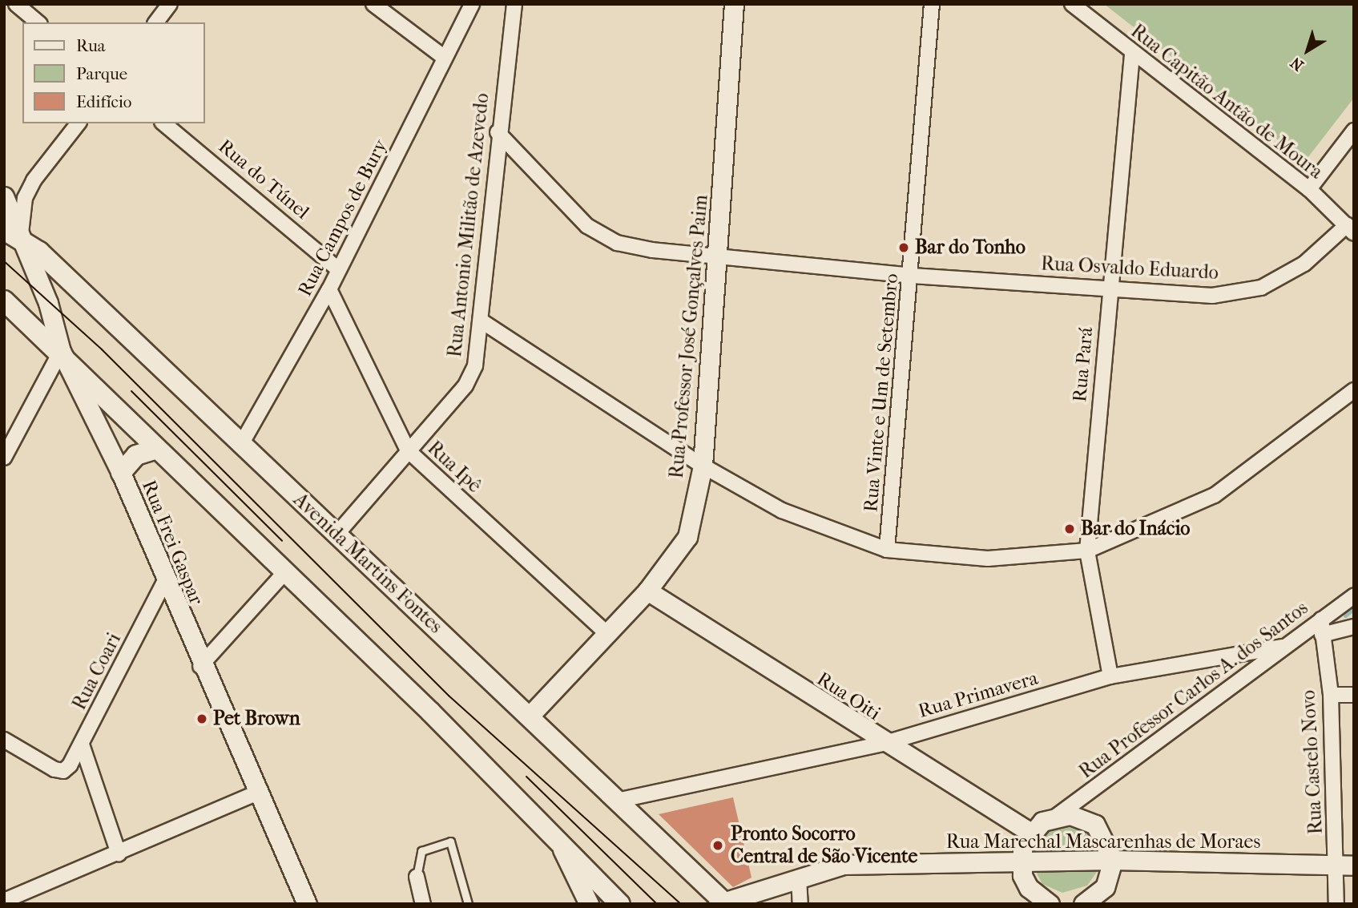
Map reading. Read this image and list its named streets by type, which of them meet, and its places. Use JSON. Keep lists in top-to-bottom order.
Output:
{
  "streets": {
    "main road": ["Avenida Martins Fontes"],
    "street": [
      "Rua Capitão Antão de Moura",
      "Rua do Túnel",
      "Rua Campos de Bury",
      "Rua Antonio Militão de Azevedo",
      "Rua Osvaldo Eduardo",
      "Rua Professor José Gonçalves Paim",
      "Rua Pará",
      "Rua Vinte e Um de Setembro",
      "Rua Ipê",
      "Rua Frei Gaspar",
      "Rua Coari",
      "Rua Professor Carlos A. dos Santos",
      "Rua Primavera",
      "Rua Oiti",
      "Rua Castelo Novo",
      "Rua Marechal Mascarenhas de Moraes"
    ]
  },
  "crossings": [
    ["Rua Capitão Antão de Moura", "Rua Osvaldo Eduardo"],
    ["Rua Capitão Antão de Moura", "Rua Pará"],
    ["Rua do Túnel", "Rua Campos de Bury"],
    ["Rua Campos de Bury", "Rua Ipê"],
    ["Rua Campos de Bury", "Avenida Martins Fontes"],
    ["Rua Antonio Militão de Azevedo", "Rua Osvaldo Eduardo"],
    ["Rua Antonio Militão de Azevedo", "Rua Ipê"],
    ["Rua Antonio Militão de Azevedo", "Avenida Martins Fontes"],
    ["Rua Osvaldo Eduardo", "Rua Professor José Gonçalves Paim"],
    ["Rua Osvaldo Eduardo", "Rua Pará"],
    ["Rua Osvaldo Eduardo", "Rua Vinte e Um de Setembro"],
    ["Rua Professor José Gonçalves Paim", "Rua Ipê"],
    ["Rua Professor José Gonçalves Paim", "Avenida Martins Fontes"],
    ["Rua Professor José Gonçalves Paim", "Rua Oiti"],
    ["Rua Pará", "Rua Primavera"],
    ["Rua Frei Gaspar", "Avenida Martins Fontes"],
    ["Rua Frei Gaspar", "Rua Coari"],
    ["Avenida Martins Fontes", "Rua Primavera"],
    ["Avenida Martins Fontes", "Rua Marechal Mascarenhas de Moraes"],
    ["Rua Professor Carlos A. dos Santos", "Rua Primavera"],
    ["Rua Professor Carlos A. dos Santos", "Rua Castelo Novo"],
    ["Rua Primavera", "Rua Oiti"],
    ["Rua Castelo Novo", "Rua Marechal Mascarenhas de Moraes"]
  ],
  "places": [
    "Bar do Tonho",
    "Bar do Inácio",
    "Pet Brown",
    "Pronto Socorro Central de São Vicente"
  ],
  "legend": ["Rua", "Parque", "Edifício"],
  "north": "bottom left"
}
